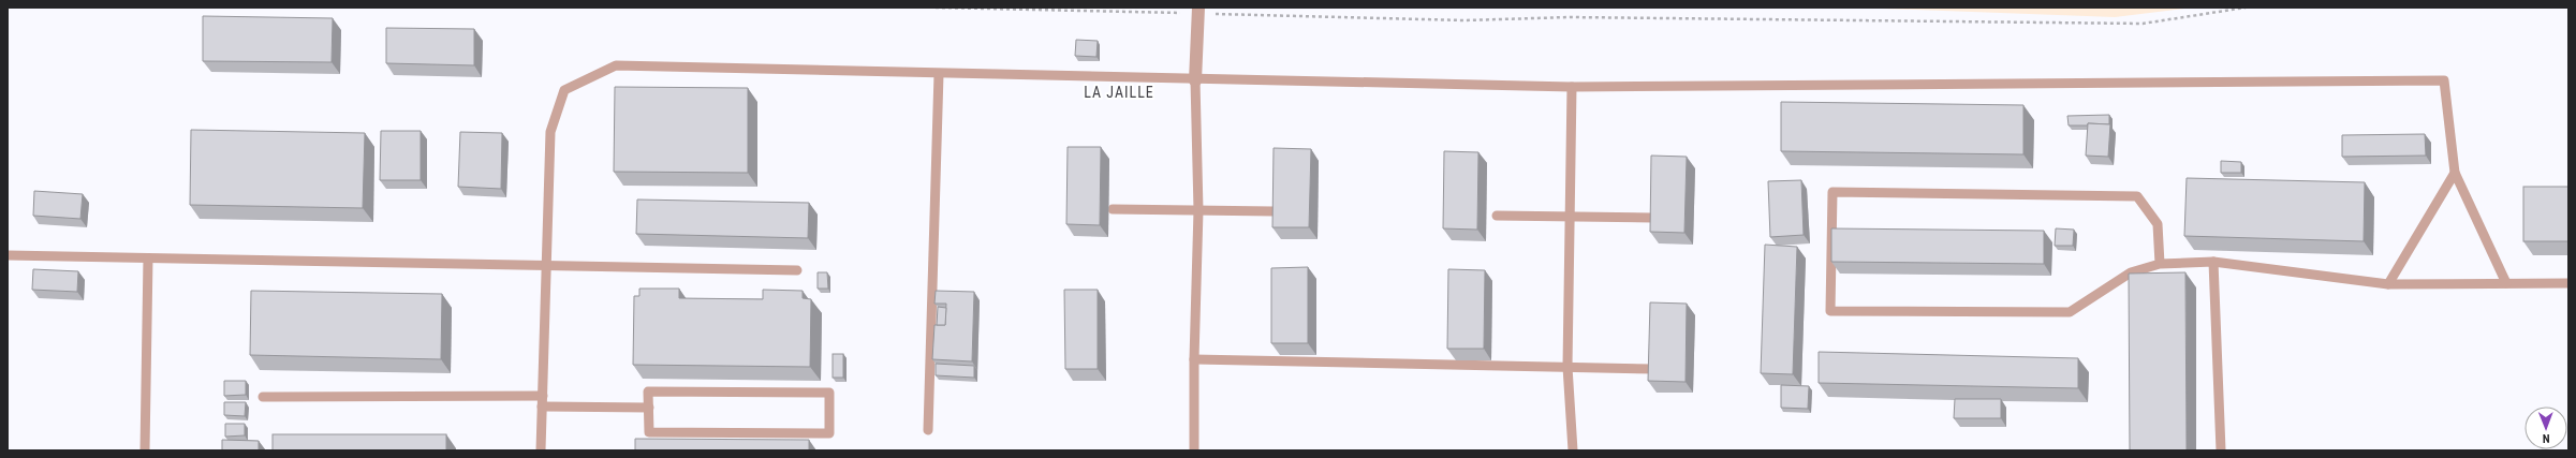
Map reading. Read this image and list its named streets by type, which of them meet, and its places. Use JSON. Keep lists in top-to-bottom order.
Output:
{
  "districts": ["LA JAILLE"],
  "north": "bottom"
}
